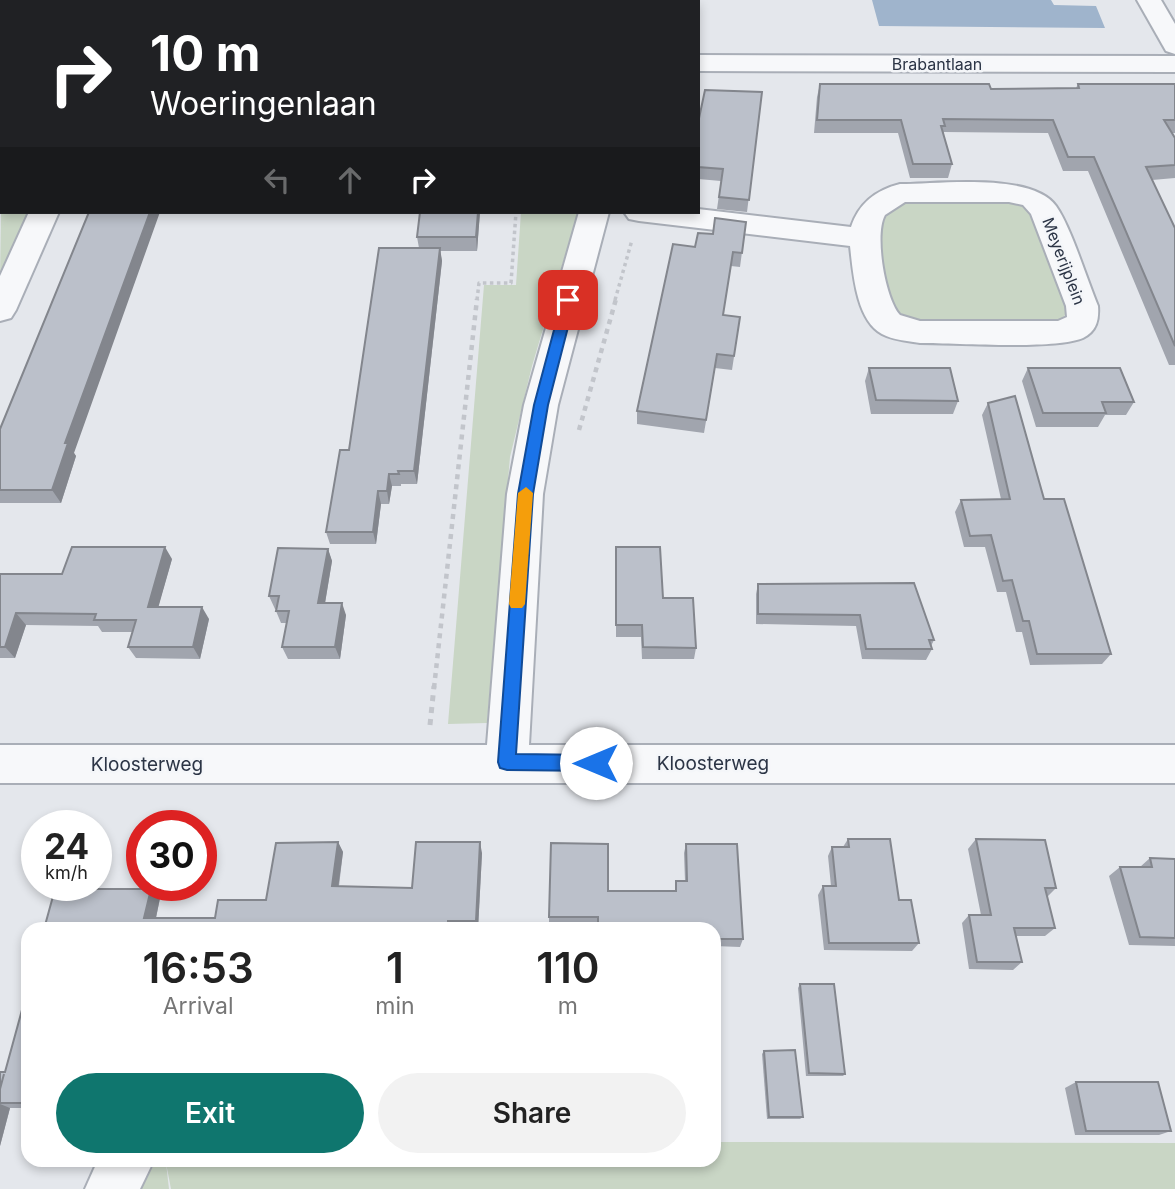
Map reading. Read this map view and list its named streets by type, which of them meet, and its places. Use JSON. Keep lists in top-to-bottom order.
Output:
{
  "streets": {
    "street": ["Brabantlaan", "Meyerijplein", "Kloosterweg"]
  },
  "page": {
    "turn": ["10 m", "Woeringenlaan"],
    "speed": "24 km/h",
    "limit": "30",
    "eta": [
      "16:53",
      "Arrival",
      "1",
      "min",
      "110",
      "m"
    ],
    "buttons": ["Exit", "Share"]
  }
}
